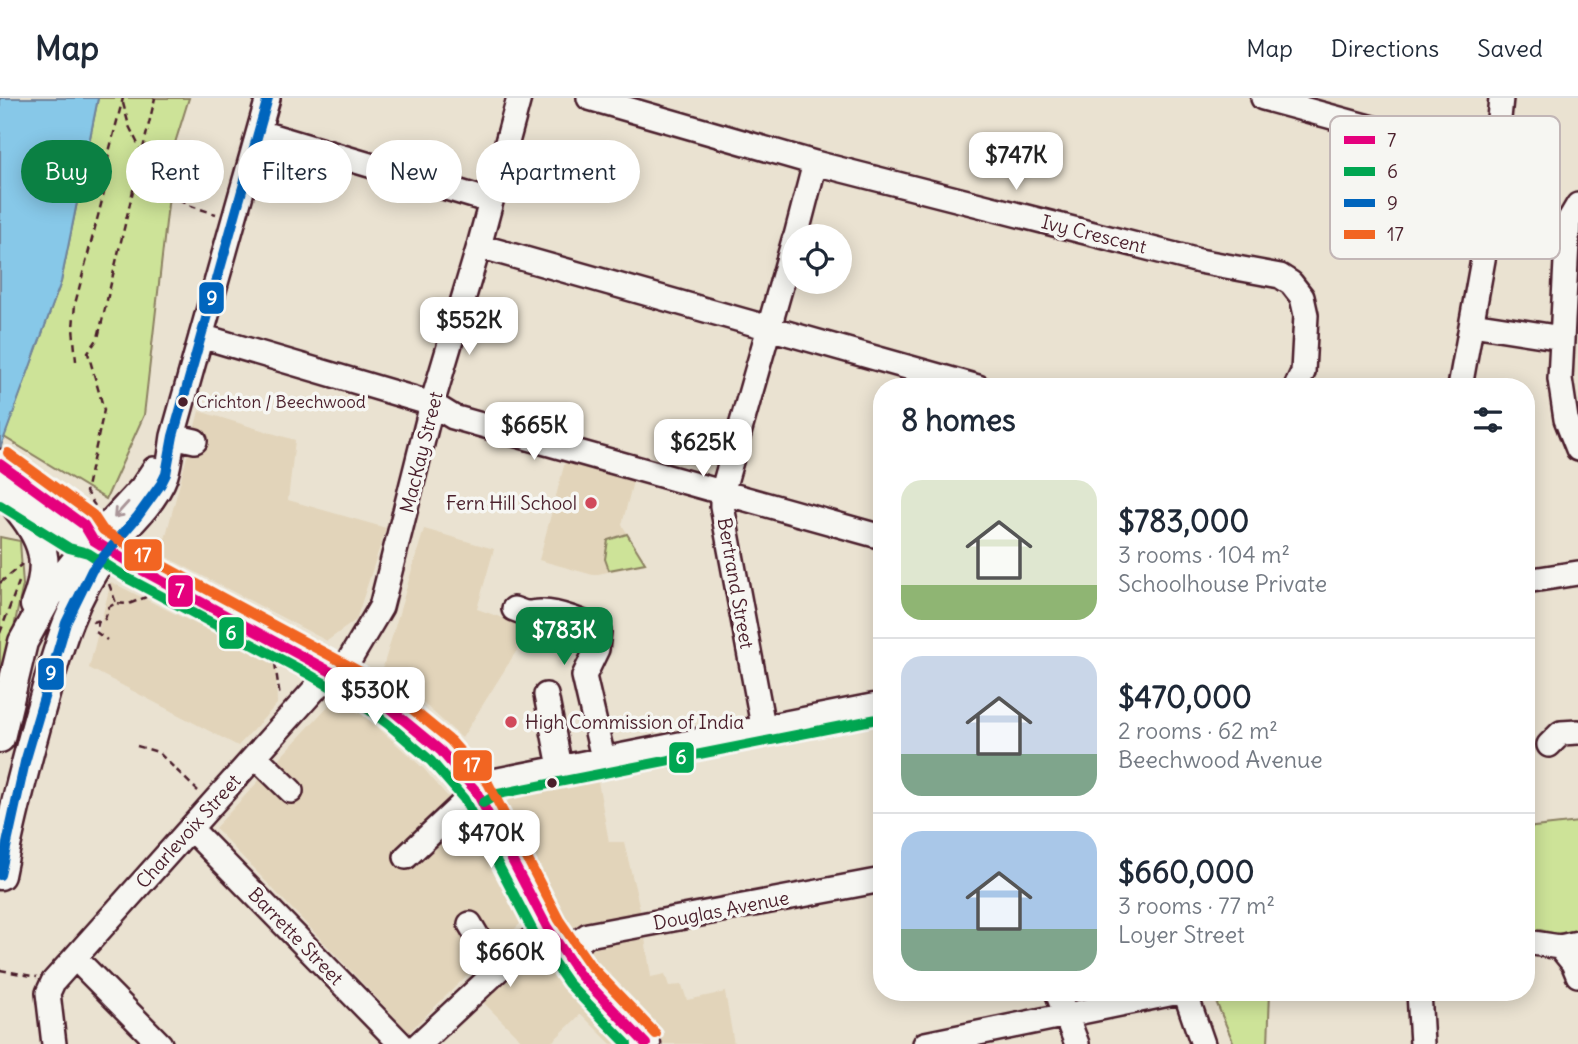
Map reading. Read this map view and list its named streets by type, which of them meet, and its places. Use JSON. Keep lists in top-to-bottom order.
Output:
{
  "streets": {
    "street": [
      "Ivy Crescent",
      "MacKay Street",
      "Bertrand Street",
      "Charlevoix Street",
      "Douglas Avenue",
      "Barrette Street"
    ]
  },
  "crossings": [
    ["Ivy Crescent", "Bertrand Street"],
    ["MacKay Street", "Charlevoix Street"],
    ["Charlevoix Street", "Barrette Street"]
  ],
  "places": ["Crichton / Beechwood", "Fern Hill School", "High Commission of India"],
  "lines": [
    "transit line 9",
    "transit line 17",
    "transit line 7",
    "transit line 6"
  ],
  "legend": [
    "7",
    "6",
    "9",
    "17"
  ],
  "page": {
    "header": "Map",
    "nav": ["Map", "Directions", "Saved"],
    "price": [
      "$747K",
      "$552K",
      "$665K",
      "$625K",
      "$783K",
      "$530K",
      "$470K",
      "$660K"
    ],
    "chip": [
      "Buy",
      "Rent",
      "Filters",
      "New",
      "Apartment"
    ],
    "heading": "8 homes",
    "list": [
      {
        "name": "$783,000",
        "note": "3 rooms · 104 m² · Schoolhouse Private"
      },
      {
        "name": "$470,000",
        "note": "2 rooms · 62 m² · Beechwood Avenue"
      },
      {
        "name": "$660,000",
        "note": "3 rooms · 77 m² · Loyer Street"
      }
    ]
  }
}
